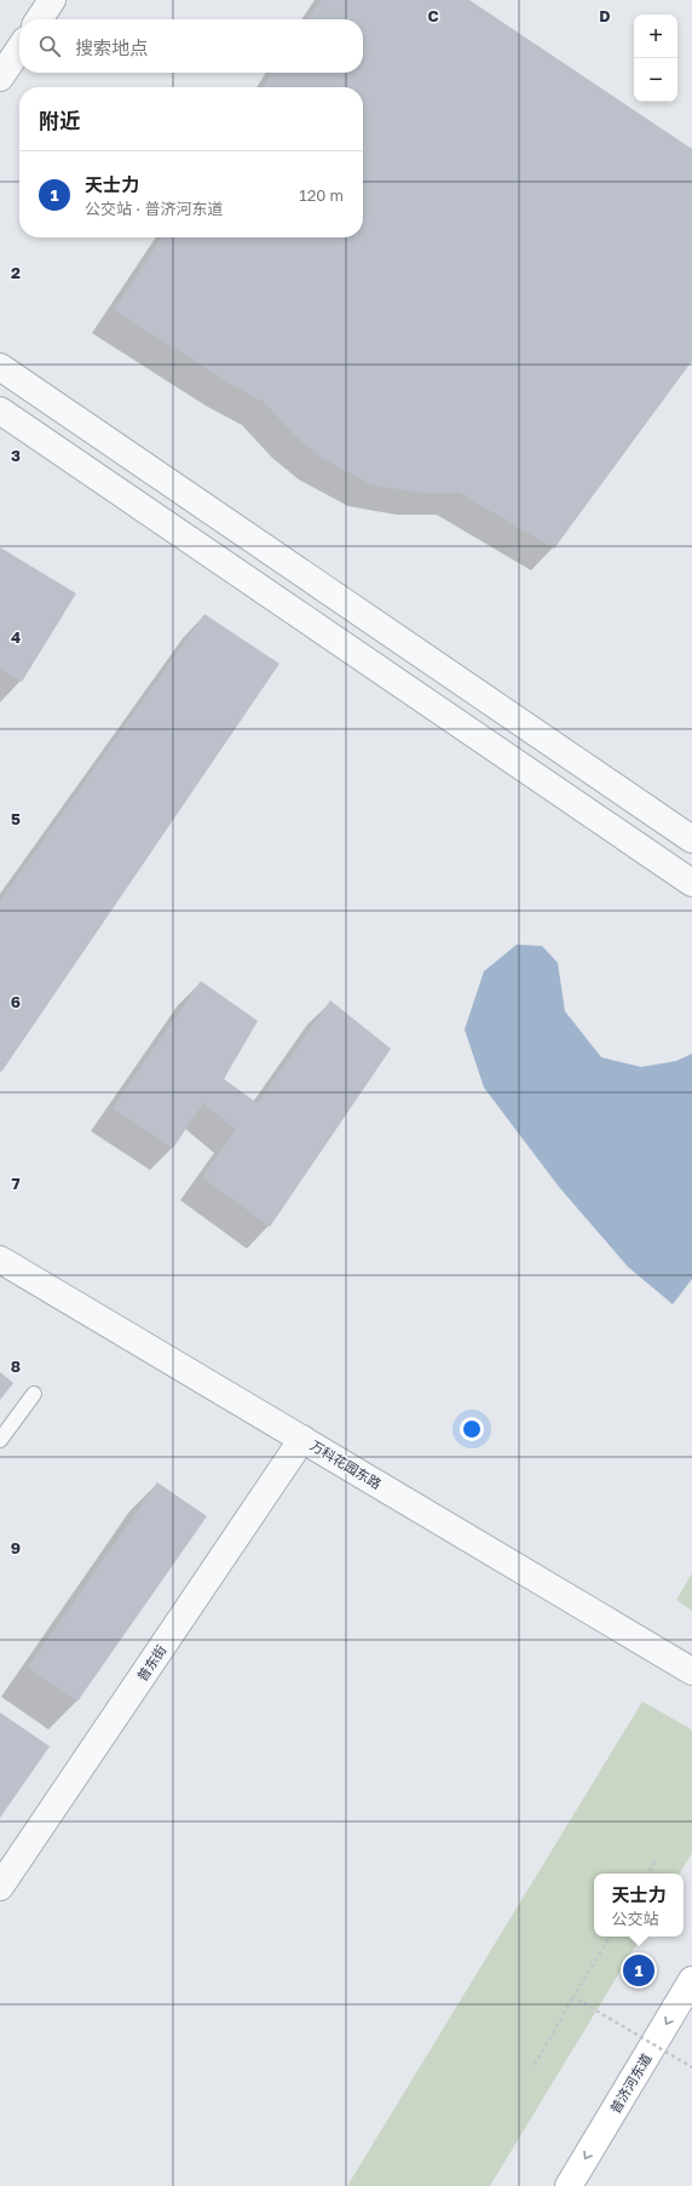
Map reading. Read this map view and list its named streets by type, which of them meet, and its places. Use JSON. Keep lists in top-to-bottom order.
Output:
{
  "streets": {
    "main road": ["普济河东道"],
    "street": ["万科花园东路", "普东街"]
  },
  "crossings": [
    ["万科花园东路", "普东街"]
  ],
  "one_way": ["普济河东道"],
  "page": {
    "map_buttons": ["+", "−"],
    "search": "搜索地点",
    "heading": "附近",
    "list": [
      {
        "mark": "1",
        "name": "天士力",
        "note": "公交站 · 普济河东道",
        "value": "120 m"
      }
    ],
    "popup": ["天士力", "公交站"],
    "pins": "1"
  },
  "grid": {
    "columns": ["C", "D"],
    "rows": [
      "2",
      "3",
      "4",
      "5",
      "6",
      "7",
      "8",
      "9"
    ]
  }
}
